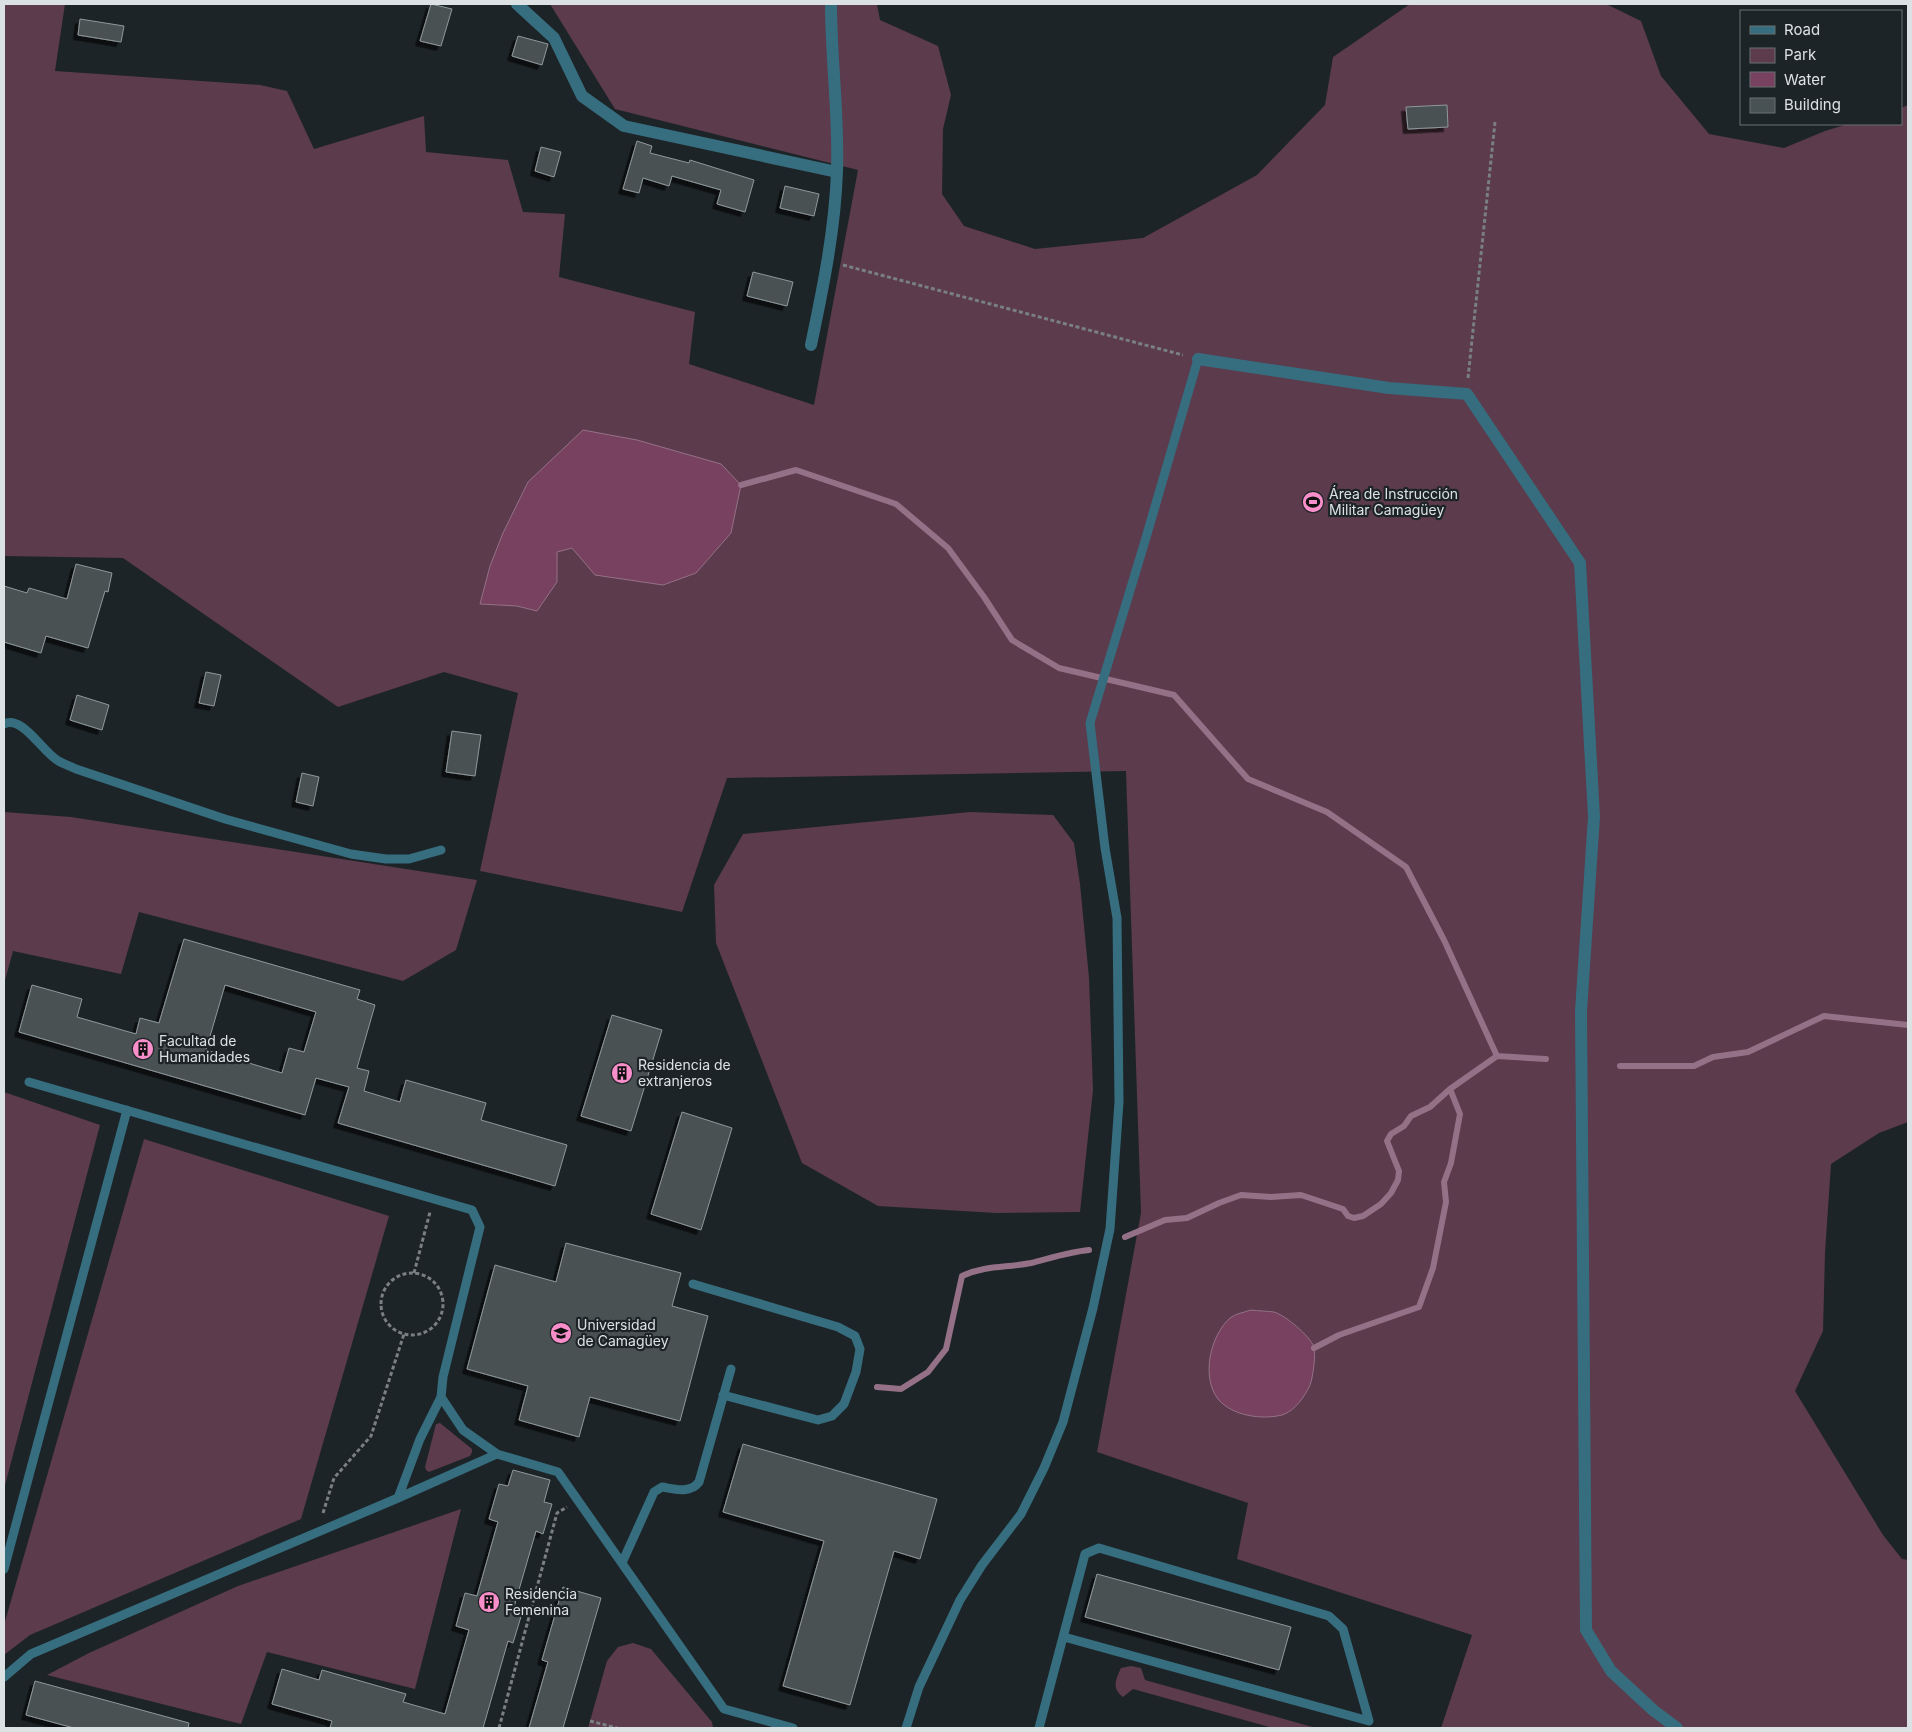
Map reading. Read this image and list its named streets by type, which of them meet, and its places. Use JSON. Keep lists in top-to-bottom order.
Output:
{
  "places": {
    "sports": ["Área de Instrucción Militar Camagüey"],
    "building": ["Facultad de Humanidades", "Residencia de extranjeros", "Residencia Femenina"],
    "school or university": ["Universidad de Camagüey"]
  },
  "legend": [
    "Road",
    "Park",
    "Water",
    "Building"
  ]
}
